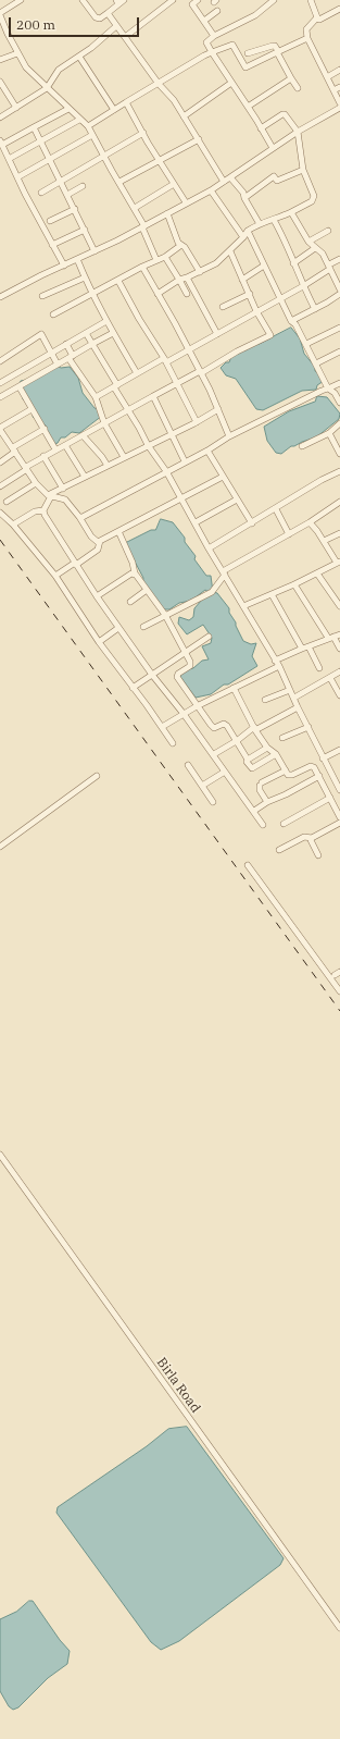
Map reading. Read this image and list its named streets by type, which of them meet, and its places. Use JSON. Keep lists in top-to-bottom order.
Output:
{
  "streets": {
    "street": ["Birla Road"]
  },
  "scale_bar": "200 m"
}
